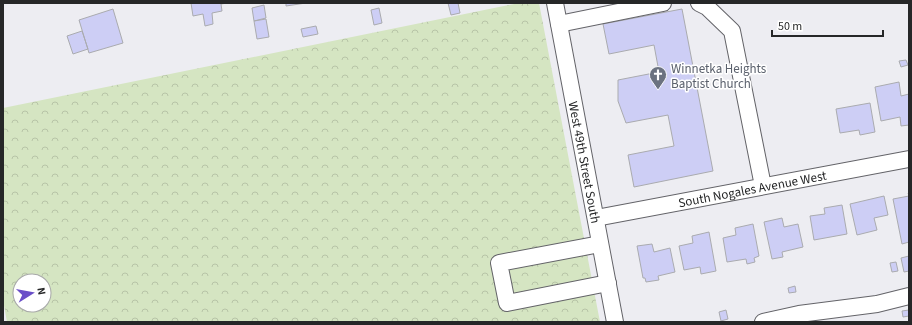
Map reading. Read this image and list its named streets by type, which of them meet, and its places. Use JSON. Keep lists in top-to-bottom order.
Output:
{
  "streets": {
    "street": ["West 49th Street South", "South Nogales Avenue West"]
  },
  "crossings": [
    ["West 49th Street South", "South Nogales Avenue West"]
  ],
  "places": {
    "church": ["Winnetka Heights Baptist Church"]
  },
  "scale_bar": "50 m",
  "north": "right"
}
